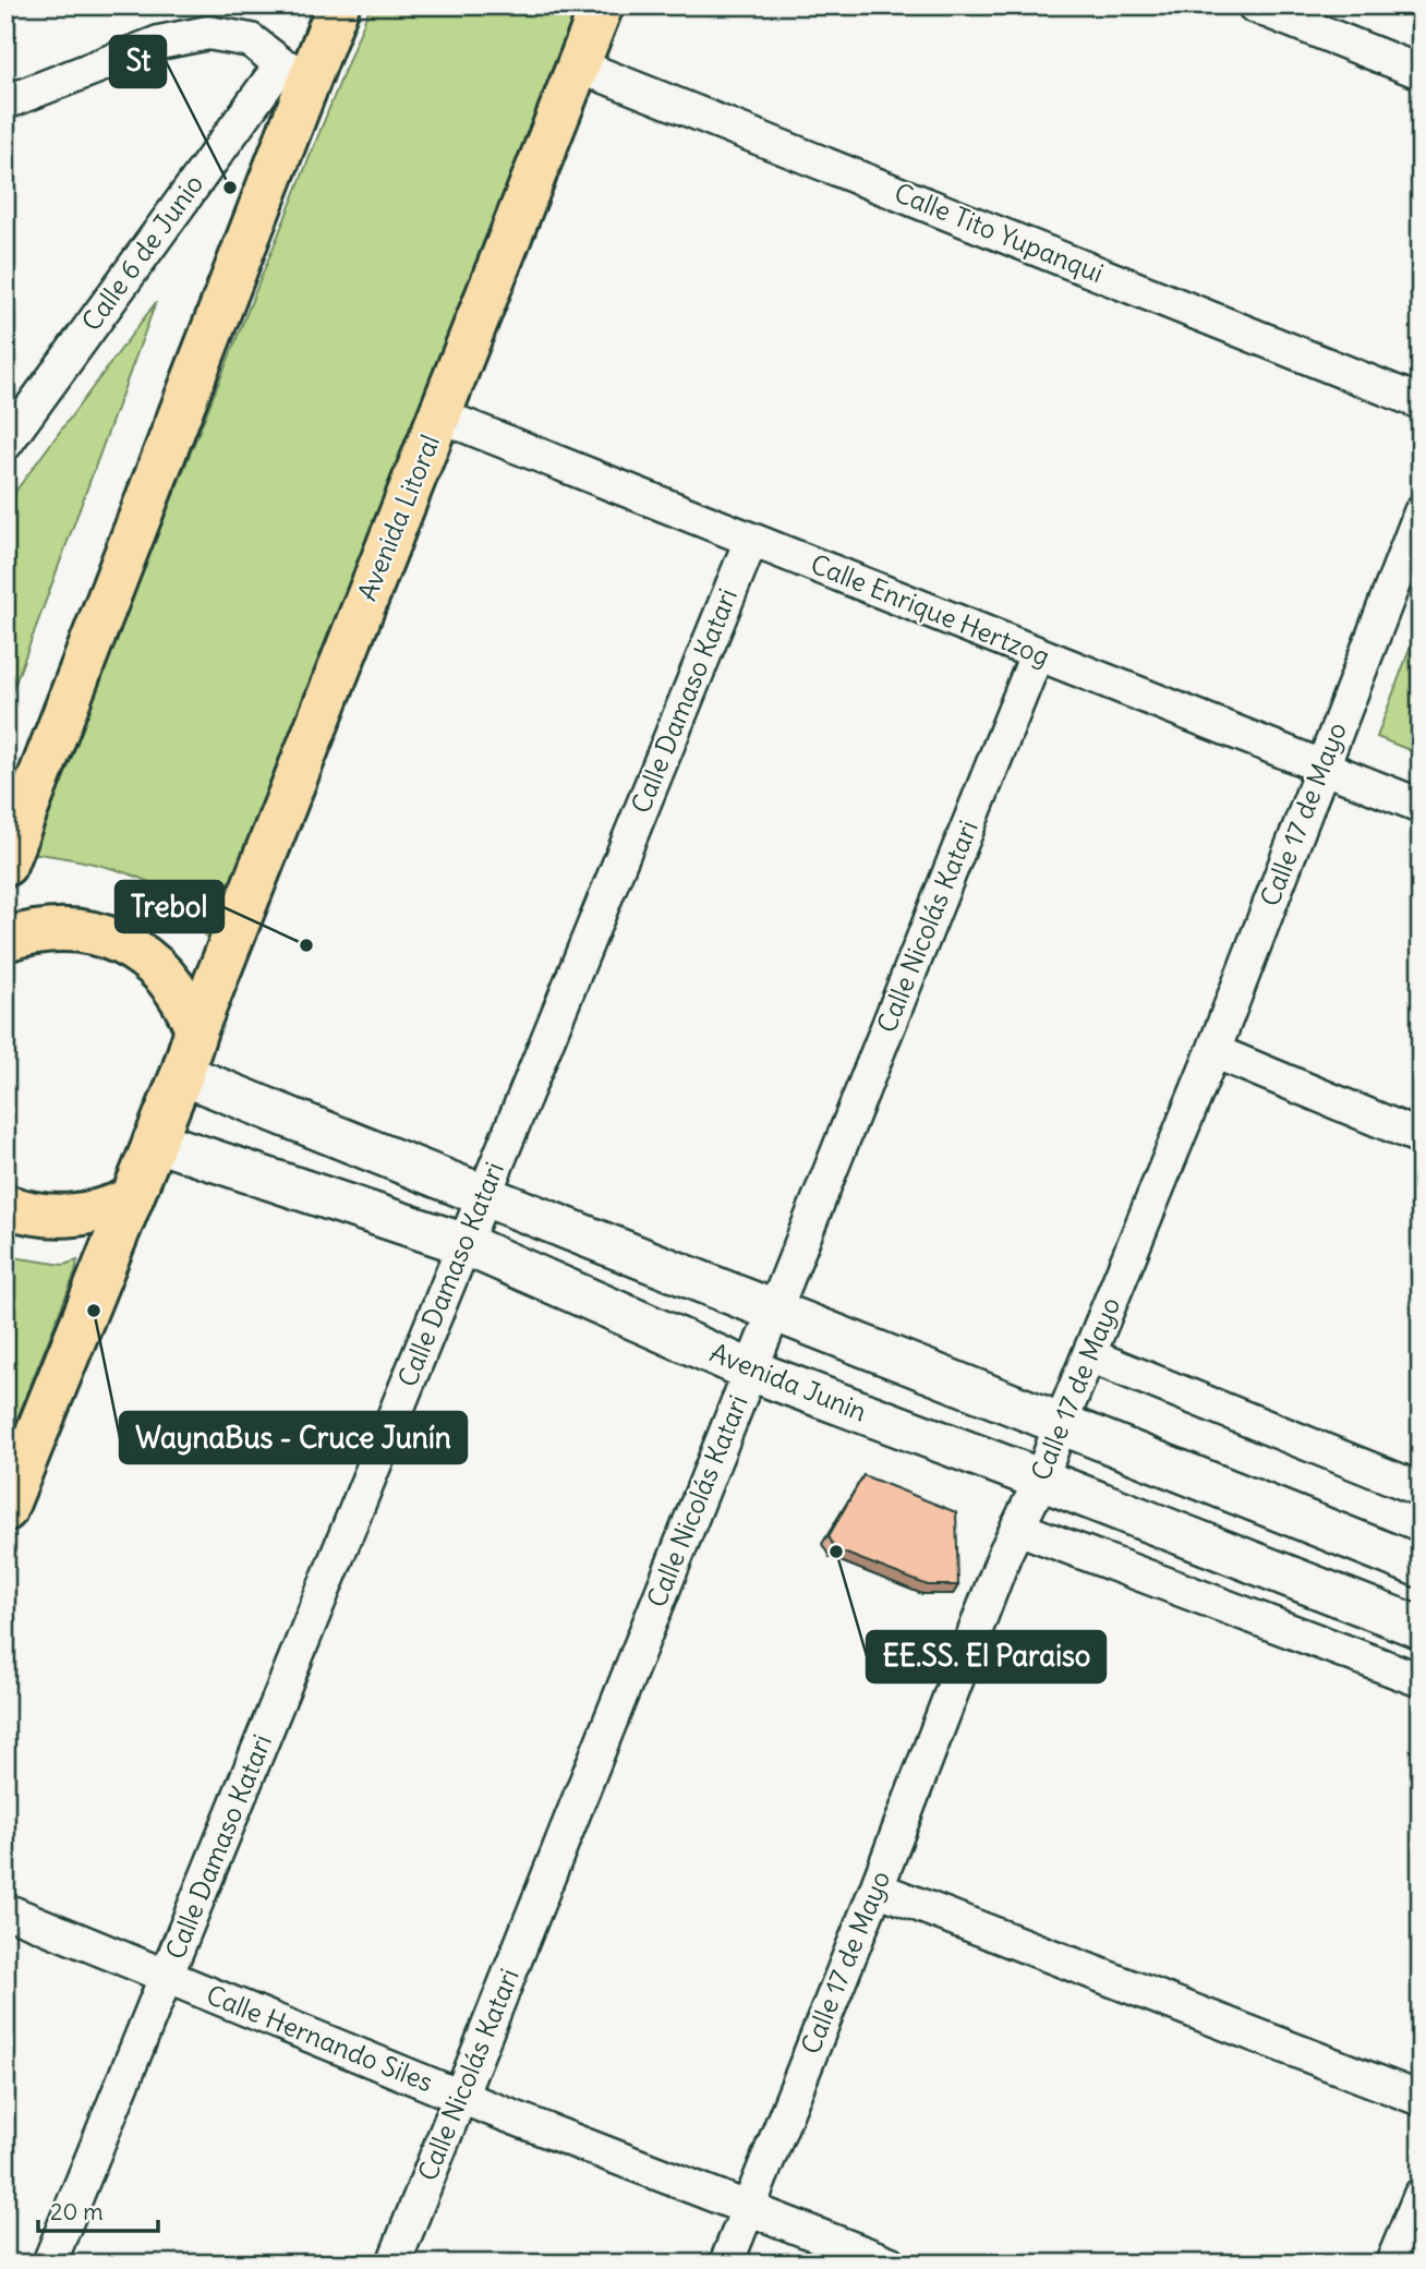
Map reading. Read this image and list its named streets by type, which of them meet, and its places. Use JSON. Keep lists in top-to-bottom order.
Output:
{
  "streets": {
    "main road": ["Avenida Litoral"],
    "street": [
      "Calle Tito Yupanqui",
      "Calle 6 de Junio",
      "Calle Enrique Hertzog",
      "Calle Damaso Katari",
      "Calle 17 de Mayo",
      "Calle Nicolás Katari",
      "Avenida Junin",
      "Calle Hernando Siles"
    ]
  },
  "crossings": [
    ["Calle Tito Yupanqui", "Avenida Litoral"],
    ["Avenida Litoral", "Calle Enrique Hertzog"],
    ["Avenida Litoral", "Avenida Junin"],
    ["Calle Enrique Hertzog", "Calle Damaso Katari"],
    ["Calle Enrique Hertzog", "Calle 17 de Mayo"],
    ["Calle Enrique Hertzog", "Calle Nicolás Katari"],
    ["Calle Damaso Katari", "Avenida Junin"],
    ["Calle Damaso Katari", "Calle Hernando Siles"],
    ["Calle 17 de Mayo", "Avenida Junin"],
    ["Calle 17 de Mayo", "Calle Hernando Siles"],
    ["Calle Nicolás Katari", "Avenida Junin"],
    ["Calle Nicolás Katari", "Calle Hernando Siles"]
  ],
  "places": [
    "St",
    "Trebol",
    "WaynaBus - Cruce Junín",
    "EE.SS. El Paraiso"
  ],
  "scale_bar": "20 m"
}
